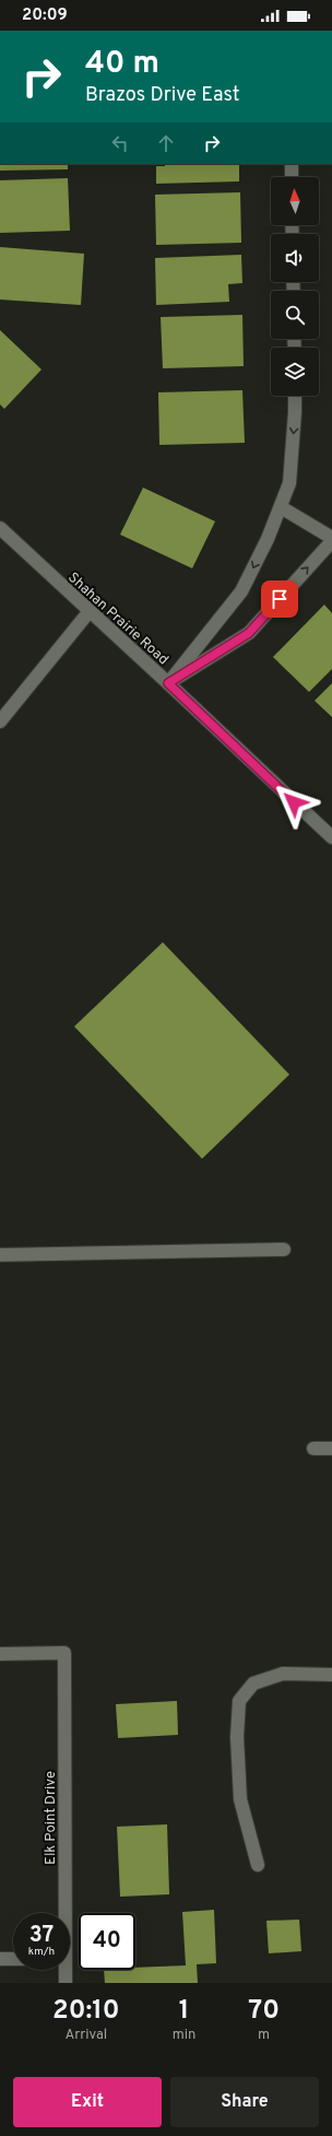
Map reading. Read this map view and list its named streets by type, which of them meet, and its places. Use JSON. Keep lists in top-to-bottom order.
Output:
{
  "streets": {
    "street": ["Shahan Prairie Road", "Elk Point Drive"]
  },
  "north": "top",
  "page": {
    "status": "20:09",
    "turn": ["40 m", "Brazos Drive East"],
    "speed": "37 km/h",
    "limit": "40",
    "eta": [
      "20:10",
      "Arrival",
      "1",
      "min",
      "70",
      "m"
    ],
    "buttons": ["Exit", "Share"]
  }
}
